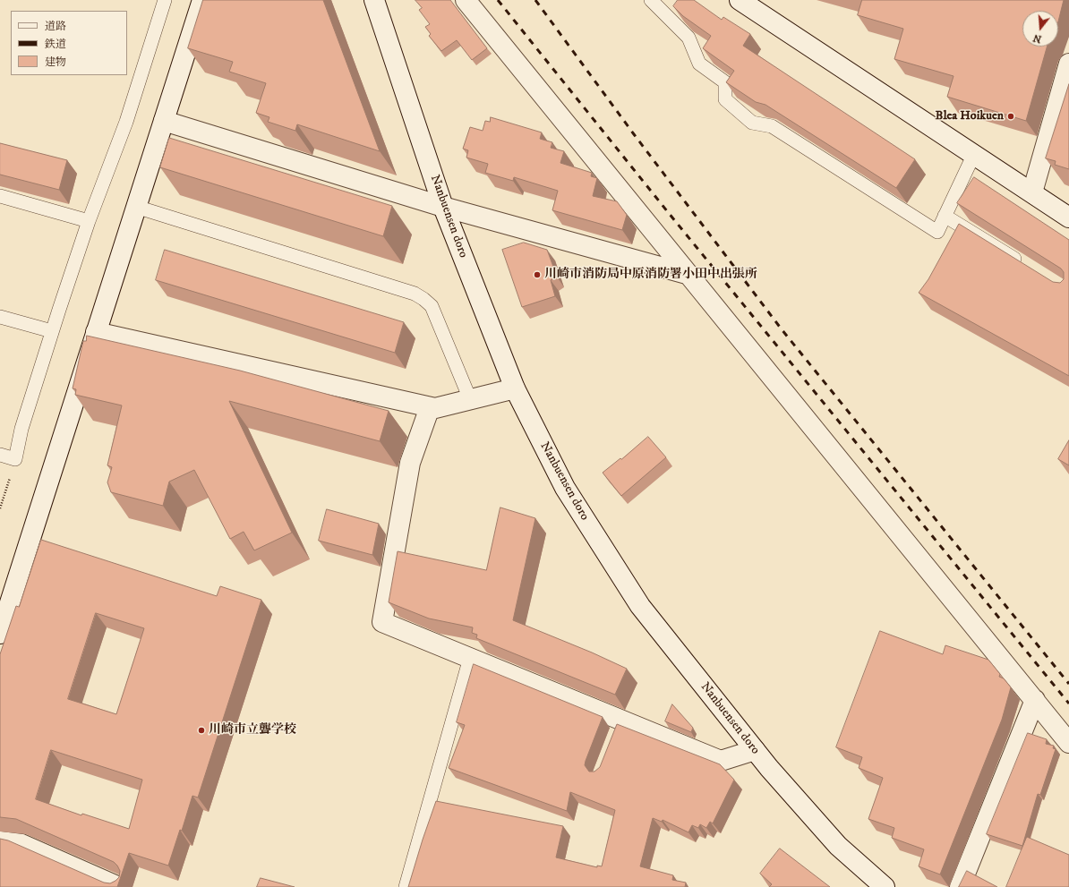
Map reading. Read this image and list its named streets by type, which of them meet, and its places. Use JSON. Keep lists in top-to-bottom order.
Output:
{
  "streets": {
    "street": ["Nanbuensen doro"]
  },
  "places": ["Blea Hoikuen", "川崎市消防局中原消防署小田中出張所", "川崎市立聾学校"],
  "legend": ["道路", "鉄道", "建物"],
  "north": "bottom"
}
